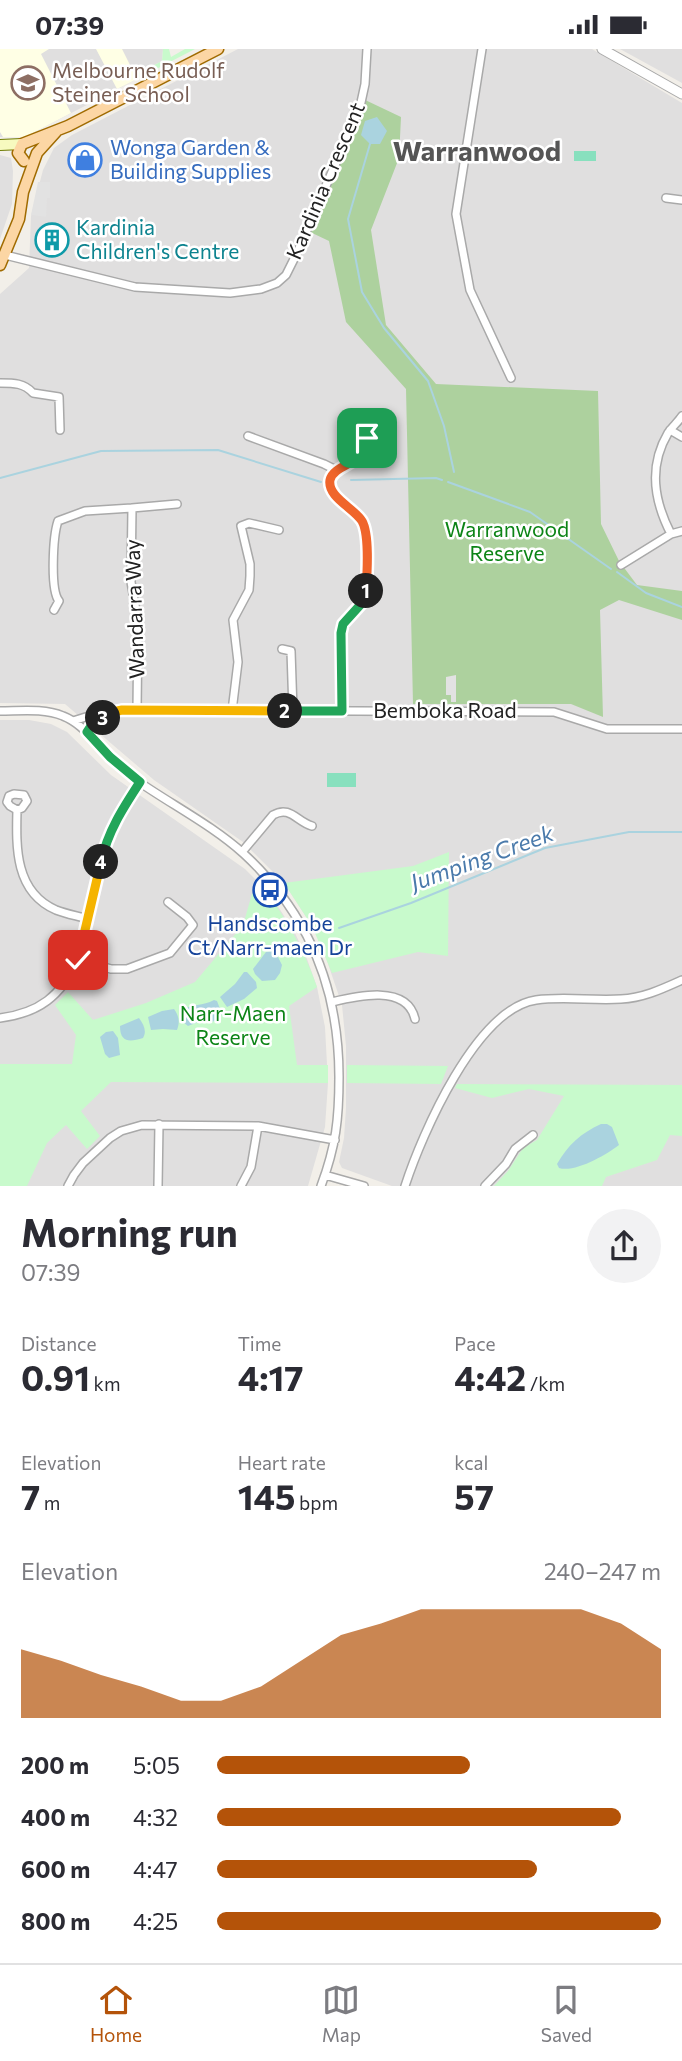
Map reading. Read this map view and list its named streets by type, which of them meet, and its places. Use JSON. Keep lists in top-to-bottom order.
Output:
{
  "streets": {
    "street": ["Kardinia Crescent", "Wandarra Way", "Bemboka Road"]
  },
  "crossings": [
    ["Wandarra Way", "Bemboka Road"]
  ],
  "districts": ["Warranwood"],
  "water": ["Jumping Creek"],
  "parks": ["Warranwood Reserve", "Narr-Maen Reserve"],
  "places": {
    "school or university": ["Melbourne Rudolf Steiner School"],
    "shop": ["Wonga Garden & Building Supplies"],
    "building": ["Kardinia Children's Centre"],
    "bus stop": ["Handscombe Ct/Narr-maen Dr"]
  },
  "page": {
    "status": "07:39",
    "pins": [
      "1",
      "2",
      "3",
      "4"
    ],
    "heading": ["Morning run", "07:39"],
    "stats": [
      ["Distance", "0.91 km"],
      ["Time", "4:17"],
      ["Pace", "4:42 /km"],
      ["Elevation", "7 m"],
      ["Heart rate", "145 bpm"],
      ["kcal", "57"]
    ],
    "chart": ["Elevation", "240–247 m"],
    "list": [
      {
        "name": "200 m",
        "note": "5:05"
      },
      {
        "name": "400 m",
        "note": "4:32"
      },
      {
        "name": "600 m",
        "note": "4:47"
      },
      {
        "name": "800 m",
        "note": "4:25"
      }
    ],
    "tabs": ["Home", "Map", "Saved"]
  }
}
